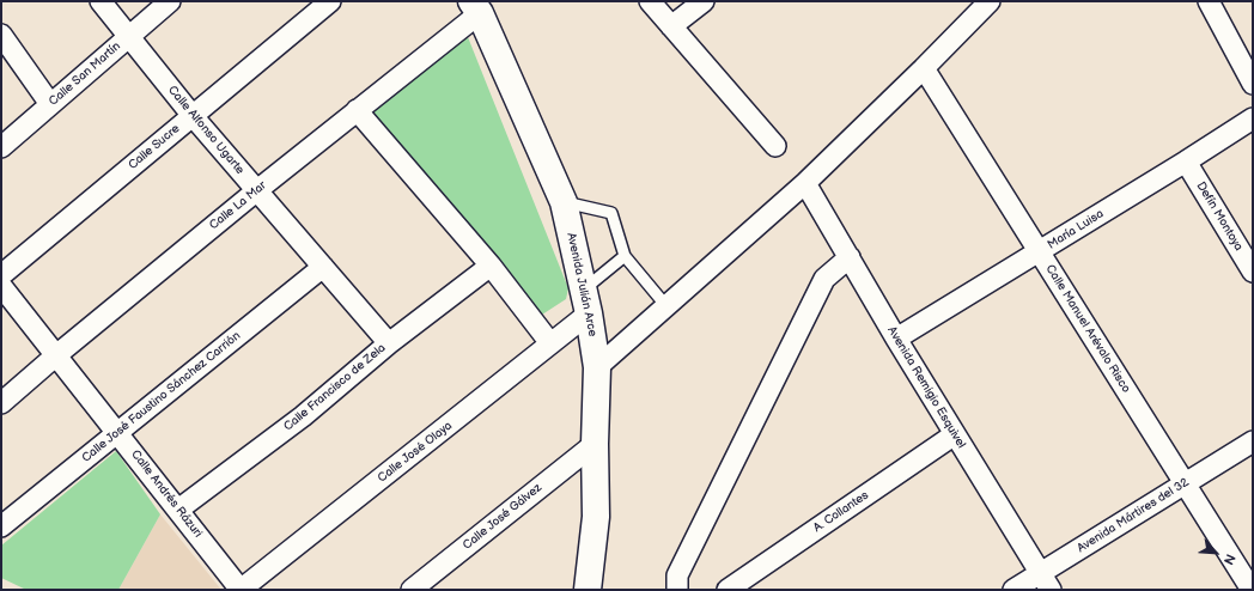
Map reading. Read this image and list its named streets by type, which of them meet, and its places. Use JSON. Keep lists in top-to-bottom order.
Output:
{
  "streets": {
    "main road": ["Avenida Julián Arce"],
    "street": [
      "Calle San Martín",
      "Calle Alfonso Ugarte",
      "Calle Sucre",
      "Calle La Mar",
      "Defín Montoya",
      "María Luisa",
      "Calle Manuel Arévalo Risco",
      "Calle Francisco de Zela",
      "Avenida Remigio Esquivel",
      "Calle José Faustino Sánchez Carrión",
      "Calle José Olaya",
      "Calle Andrés Rázuri",
      "A. Collantes",
      "Avenida Mártires del 32",
      "Calle José Gálvez"
    ]
  },
  "crossings": [
    ["Calle San Martín", "Calle Alfonso Ugarte"],
    ["Calle Alfonso Ugarte", "Calle Sucre"],
    ["Calle Alfonso Ugarte", "Calle La Mar"],
    ["Calle Alfonso Ugarte", "Calle Francisco de Zela"],
    ["Calle Alfonso Ugarte", "Calle José Faustino Sánchez Carrión"],
    ["Calle La Mar", "Avenida Julián Arce"],
    ["Calle La Mar", "Calle Andrés Rázuri"],
    ["Defín Montoya", "María Luisa"],
    ["María Luisa", "Calle Manuel Arévalo Risco"],
    ["María Luisa", "Avenida Remigio Esquivel"],
    ["Avenida Julián Arce", "Calle José Olaya"],
    ["Avenida Julián Arce", "Calle José Gálvez"],
    ["Calle Manuel Arévalo Risco", "Avenida Mártires del 32"],
    ["Calle Francisco de Zela", "Calle Andrés Rázuri"],
    ["Avenida Remigio Esquivel", "A. Collantes"],
    ["Avenida Remigio Esquivel", "Avenida Mártires del 32"],
    ["Calle José Faustino Sánchez Carrión", "Calle Andrés Rázuri"],
    ["Calle José Olaya", "Calle Andrés Rázuri"]
  ],
  "north": "bottom right"
}
